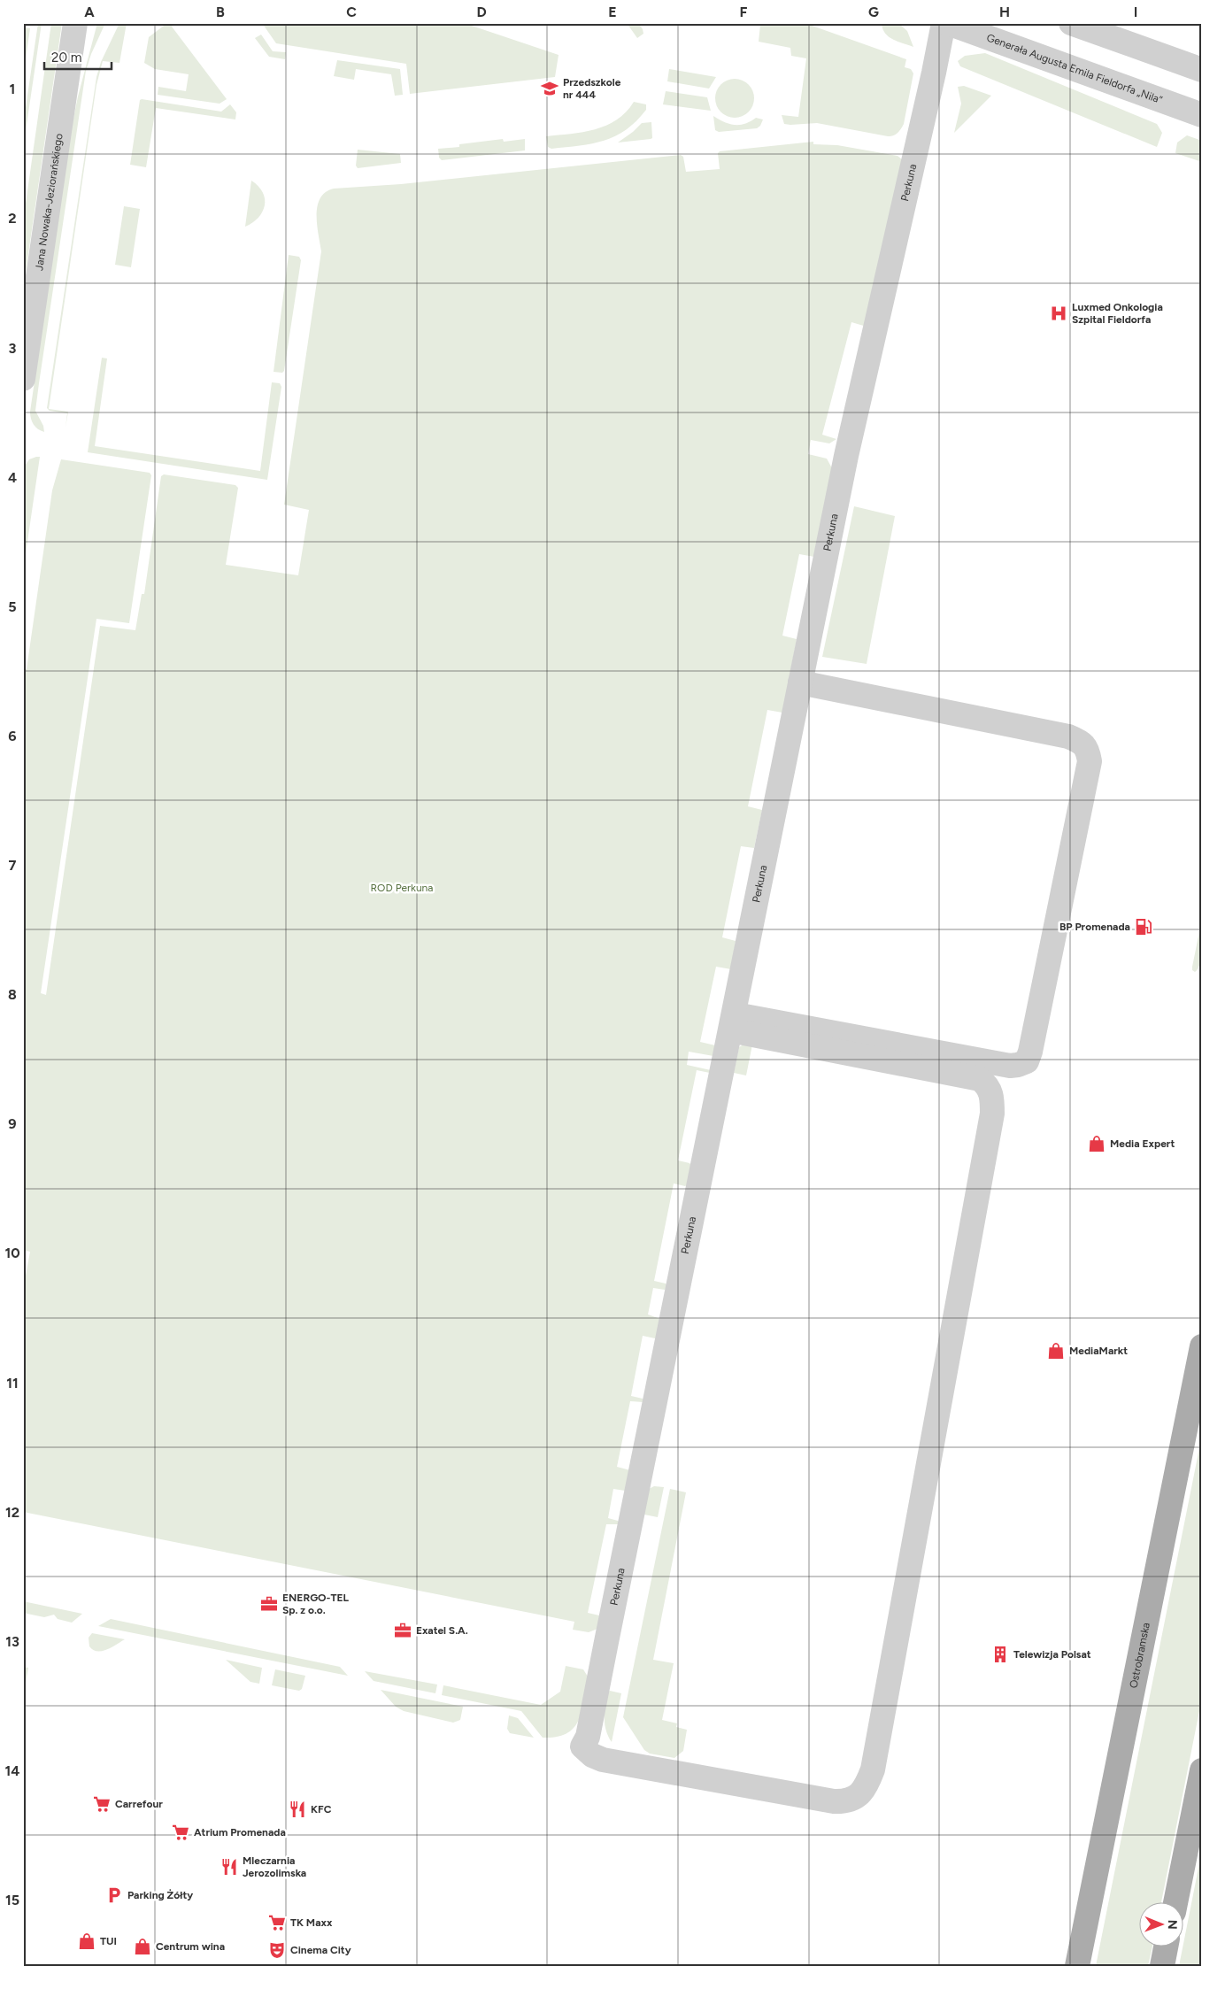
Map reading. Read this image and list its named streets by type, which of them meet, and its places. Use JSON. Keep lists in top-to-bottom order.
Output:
{
  "streets": {
    "main road": ["Ostrobramska"],
    "street": ["Generała Augusta Emila Fieldorfa „Nila”", "Perkuna", "Jana Nowaka-Jeziorańskiego"]
  },
  "parks": ["ROD Perkuna"],
  "places": {
    "school or university": ["Przedszkole nr 444"],
    "hospital": ["Luxmed Onkologia Szpital Fieldorfa"],
    "fuel station": ["BP Promenada"],
    "shop": [
      "Media Expert",
      "MediaMarkt",
      "TUI",
      "Centrum wina"
    ],
    "office": ["ENERGO-TEL Sp. z o.o.", "Exatel S.A."],
    "building": ["Telewizja Polsat"],
    "supermarket": ["Carrefour", "Atrium Promenada", "TK Maxx"],
    "restaurant": ["KFC", "Mleczarnia Jerozolimska"],
    "parking": ["Parking Żółty"],
    "theatre": ["Cinema City"]
  },
  "scale_bar": "20 m",
  "north": "right",
  "grid": {
    "columns": [
      "A",
      "B",
      "C",
      "D",
      "E",
      "F",
      "G",
      "H",
      "I"
    ],
    "rows": [
      "1",
      "2",
      "3",
      "4",
      "5",
      "6",
      "7",
      "8",
      "9",
      "10",
      "11",
      "12",
      "13",
      "14",
      "15"
    ]
  }
}
